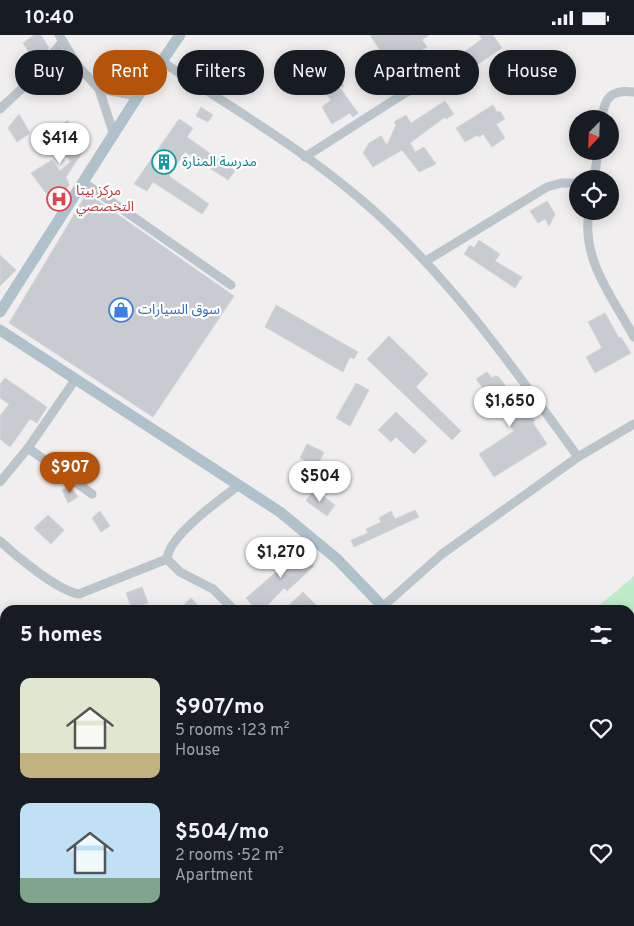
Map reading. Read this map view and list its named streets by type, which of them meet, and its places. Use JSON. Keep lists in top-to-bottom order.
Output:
{
  "places": {
    "building": ["مدرسة المنارة"],
    "hospital": ["مركز بيتا التخصصي"],
    "shop": ["سوق السيارات"]
  },
  "north": "bottom left",
  "page": {
    "status": "10:40",
    "chip": [
      "Buy",
      "Rent",
      "Filters",
      "New",
      "Apartment",
      "House"
    ],
    "price": [
      "$414",
      "$1,650",
      "$907",
      "$504",
      "$1,270"
    ],
    "heading": "5 homes",
    "list": [
      {
        "name": "$907/mo",
        "note": "5 rooms · 123 m² · House"
      },
      {
        "name": "$504/mo",
        "note": "2 rooms · 52 m² · Apartment"
      }
    ]
  }
}
